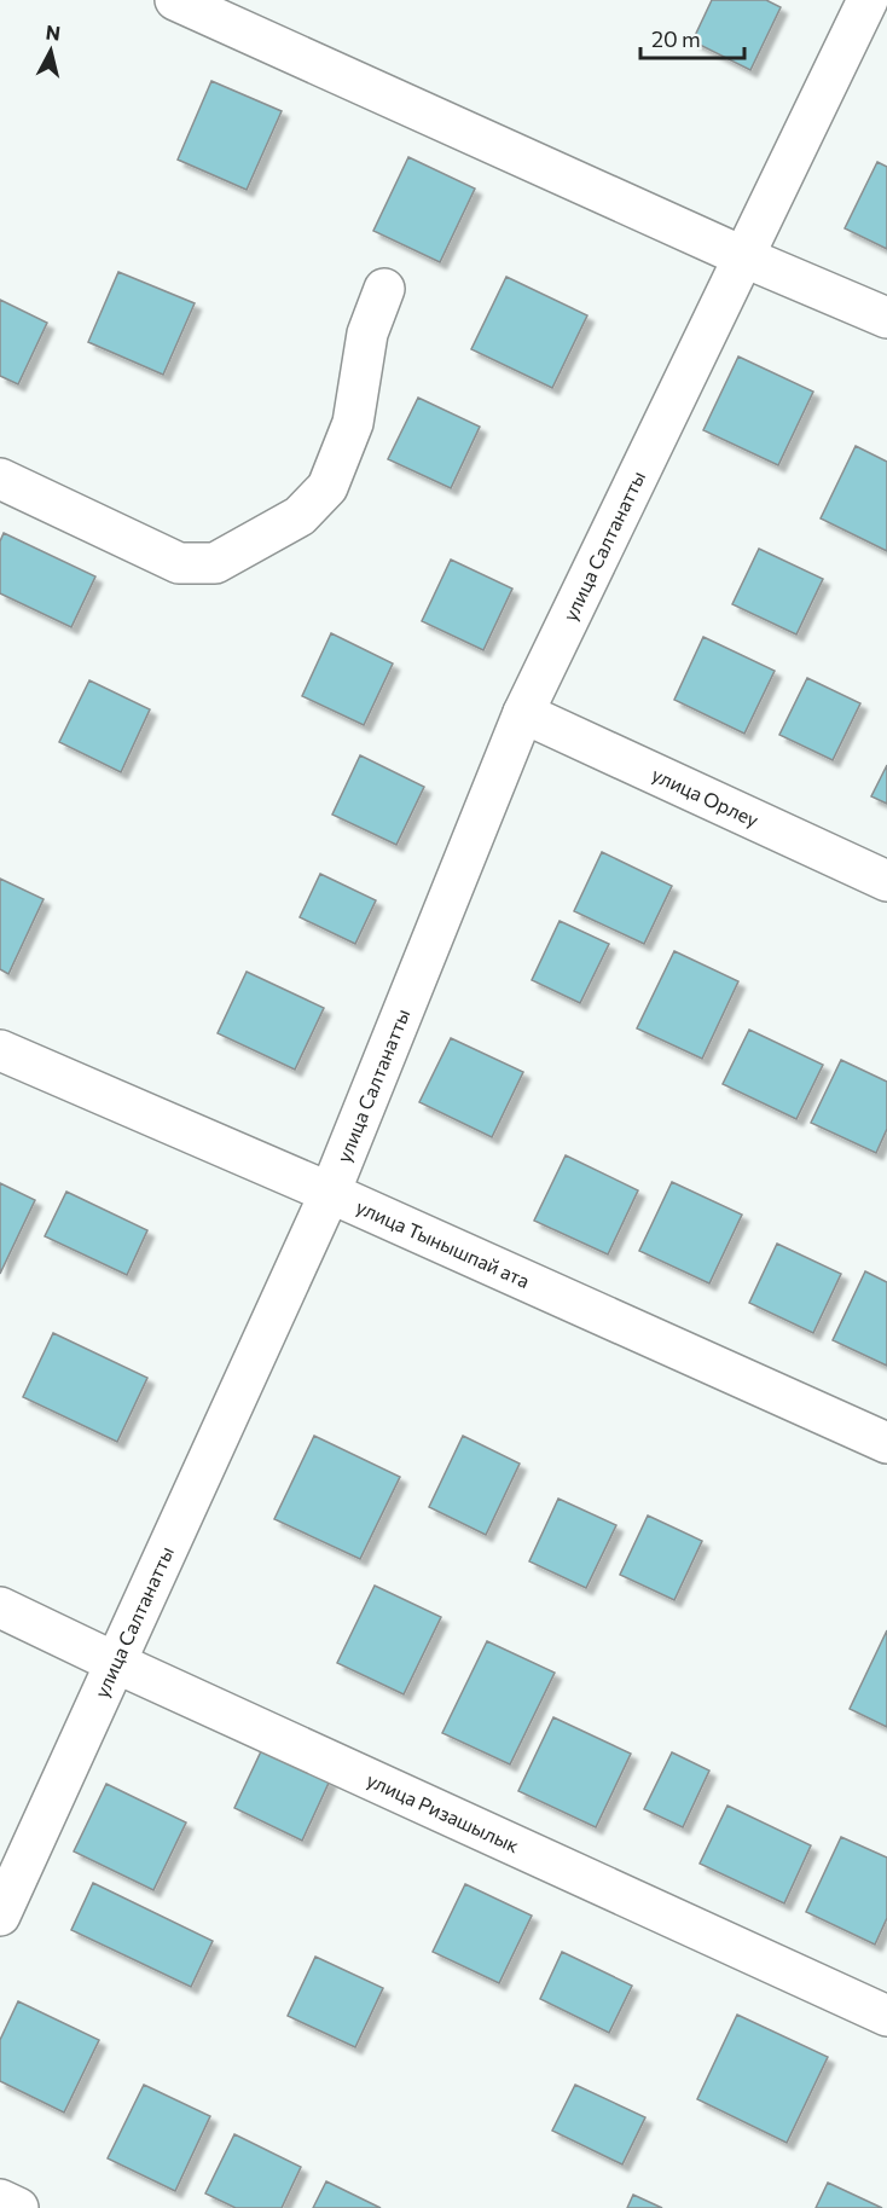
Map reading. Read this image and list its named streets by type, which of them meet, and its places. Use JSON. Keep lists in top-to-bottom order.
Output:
{
  "streets": {
    "street": [
      "улица Салтанатты",
      "улица Орлеу",
      "улица Тынышпай ата",
      "улица Ризашылык"
    ]
  },
  "crossings": [
    ["улица Салтанатты", "улица Орлеу"],
    ["улица Салтанатты", "улица Тынышпай ата"],
    ["улица Салтанатты", "улица Ризашылык"]
  ],
  "scale_bar": "20 m",
  "north": "top"
}
